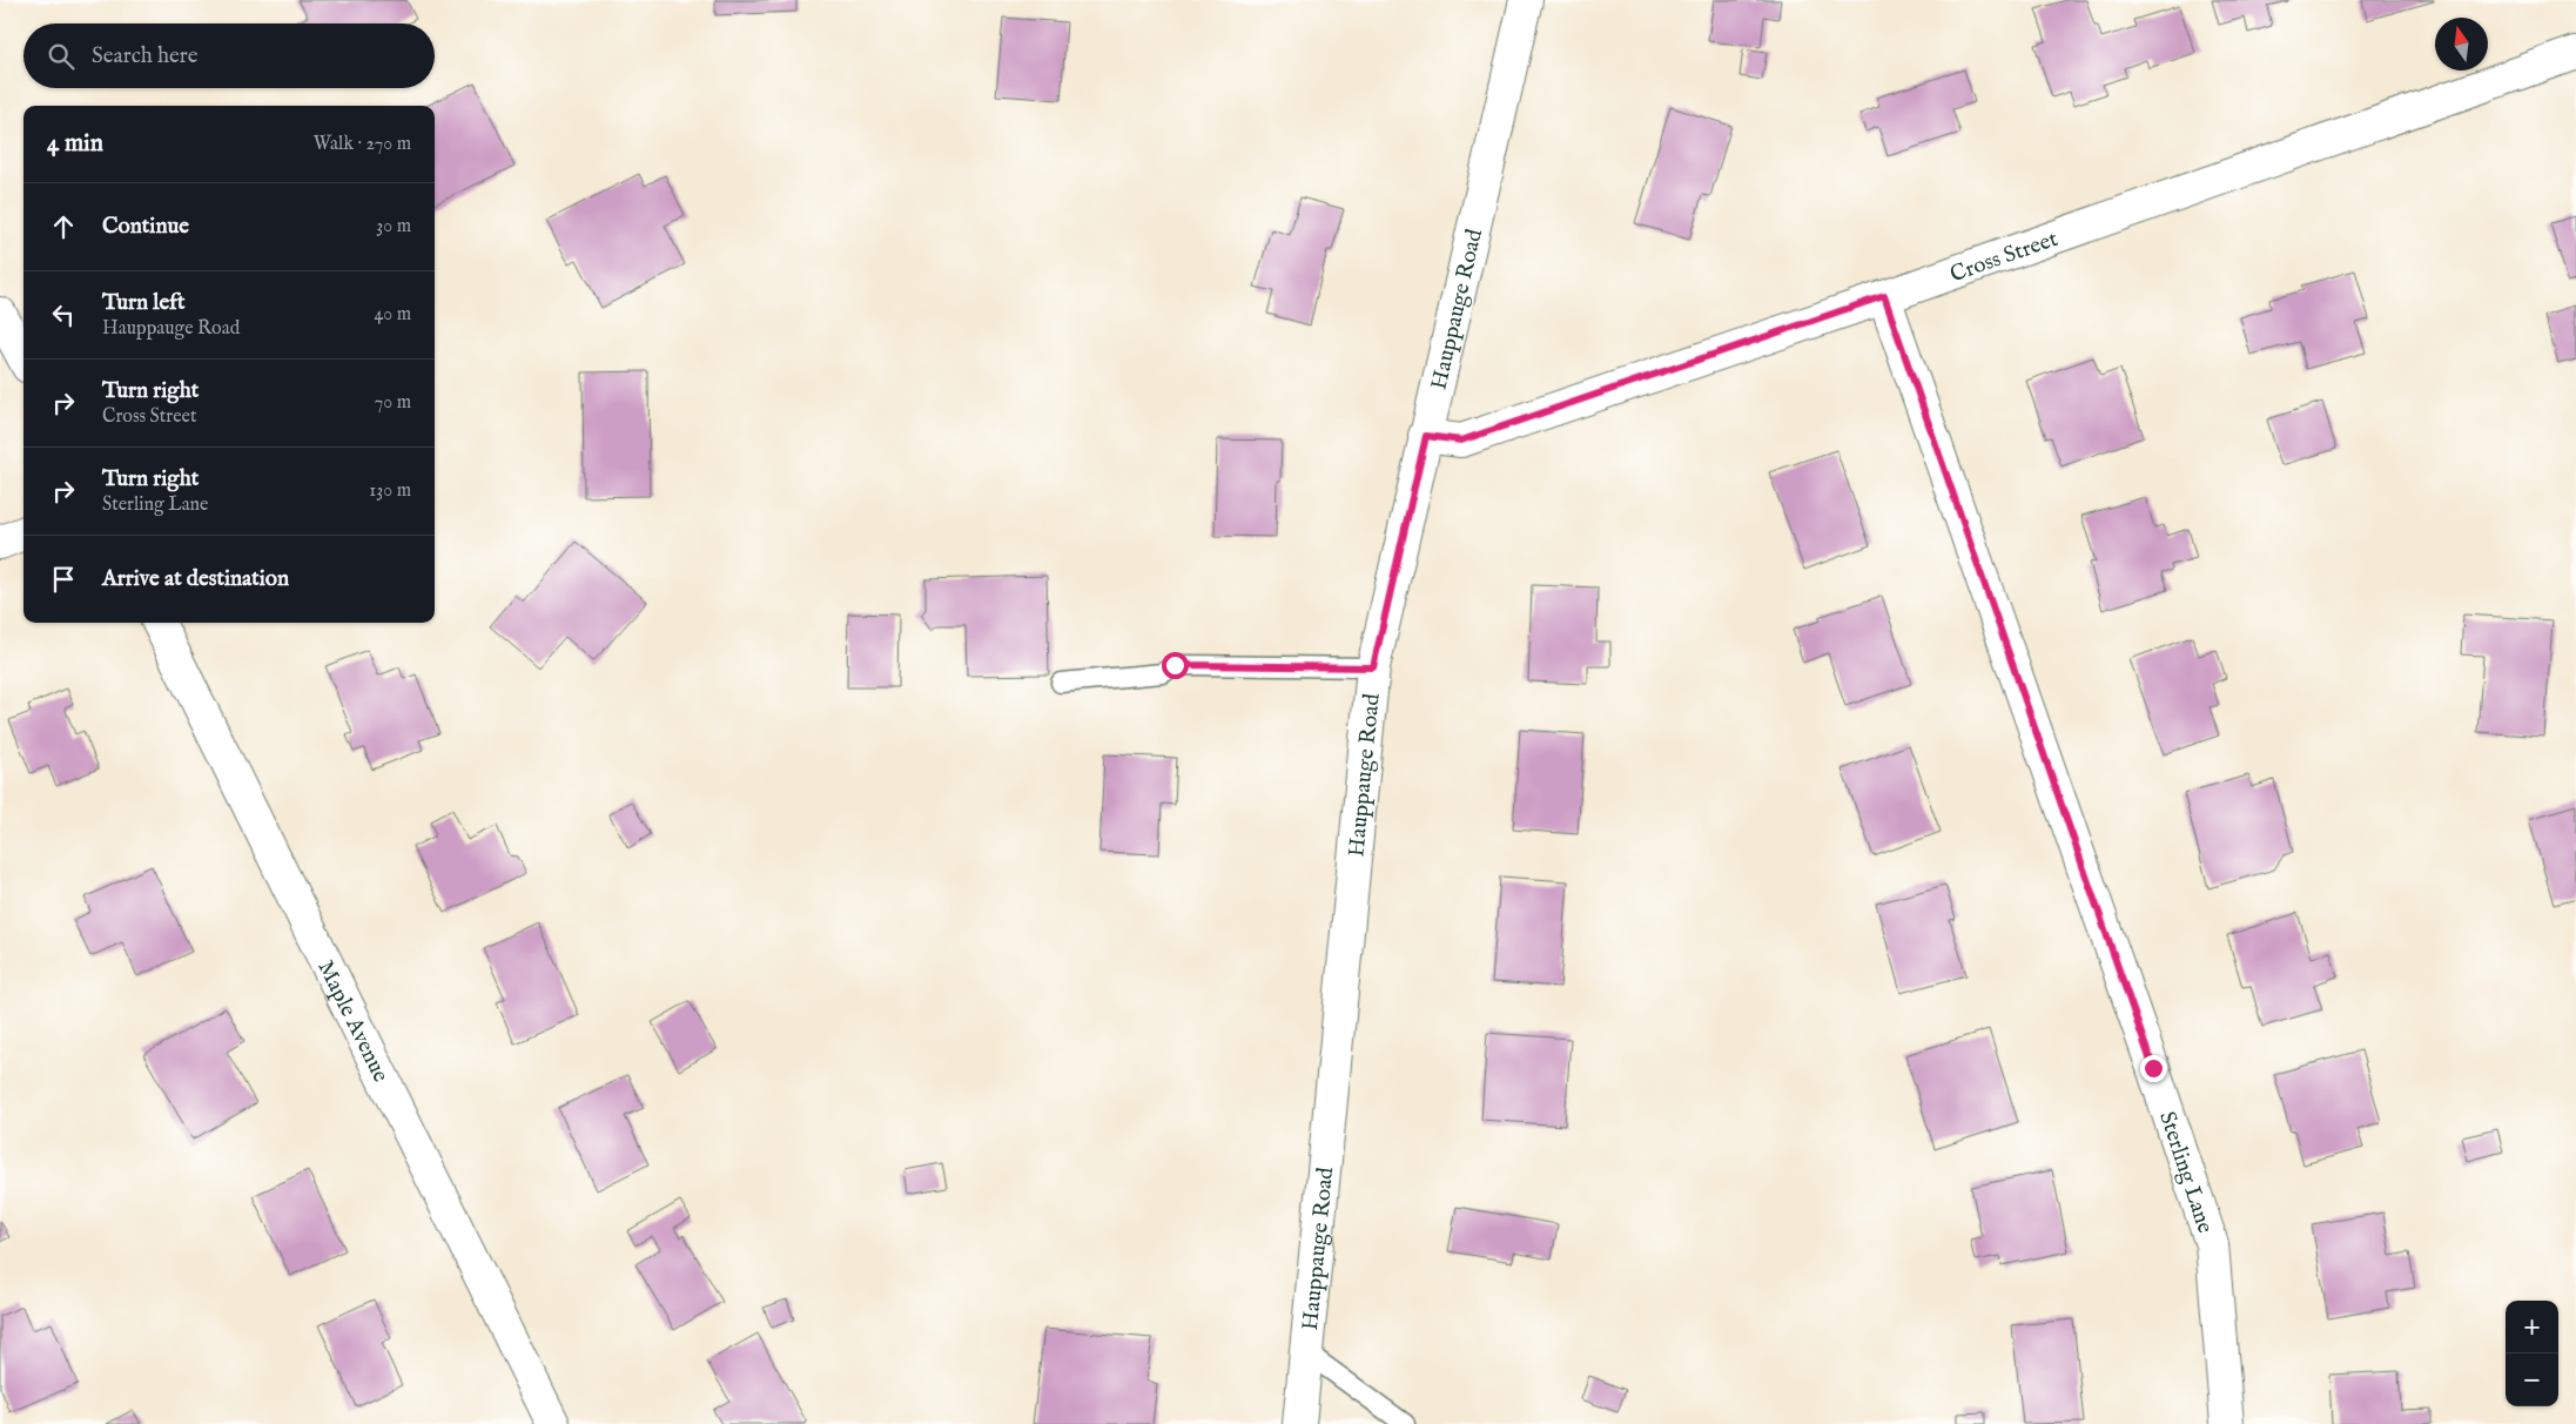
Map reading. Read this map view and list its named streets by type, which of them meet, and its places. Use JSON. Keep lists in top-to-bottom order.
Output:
{
  "streets": {
    "street": [
      "Cross Street",
      "Hauppauge Road",
      "Maple Avenue",
      "Sterling Lane"
    ]
  },
  "crossings": [
    ["Cross Street", "Hauppauge Road"],
    ["Cross Street", "Sterling Lane"]
  ],
  "north": "top",
  "page": {
    "search": "Search here",
    "heading": ["4 min", "Walk · 270 m"],
    "list": [
      ["Continue", "30 m"],
      ["Turn left", "Hauppauge Road", "40 m"],
      ["Turn right", "Cross Street", "70 m"],
      ["Turn right", "Sterling Lane", "130 m"],
      "Arrive at destination"
    ],
    "map_buttons": ["+", "−"]
  }
}
